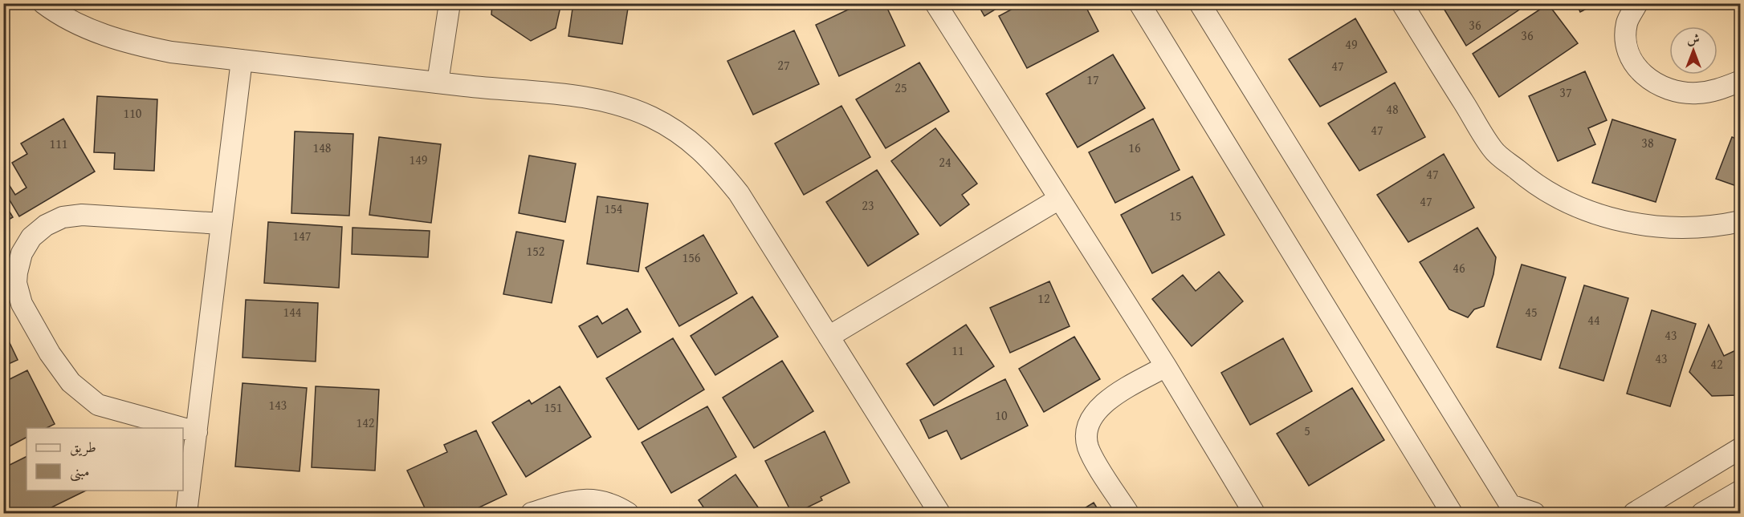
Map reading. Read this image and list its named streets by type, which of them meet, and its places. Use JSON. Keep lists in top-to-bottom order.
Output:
{
  "house_numbers": [
    "36",
    "36",
    "49",
    "27",
    "47",
    "17",
    "25",
    "37",
    "48",
    "110",
    "47",
    "38",
    "111",
    "148",
    "16",
    "149",
    "24",
    "47",
    "47",
    "23",
    "154",
    "15",
    "147",
    "152",
    "156",
    "46",
    "12",
    "144",
    "45",
    "44",
    "43",
    "11",
    "43",
    "42",
    "143",
    "151",
    "10",
    "142",
    "5"
  ],
  "legend": ["طريق", "مبنى"],
  "north": "top"
}
